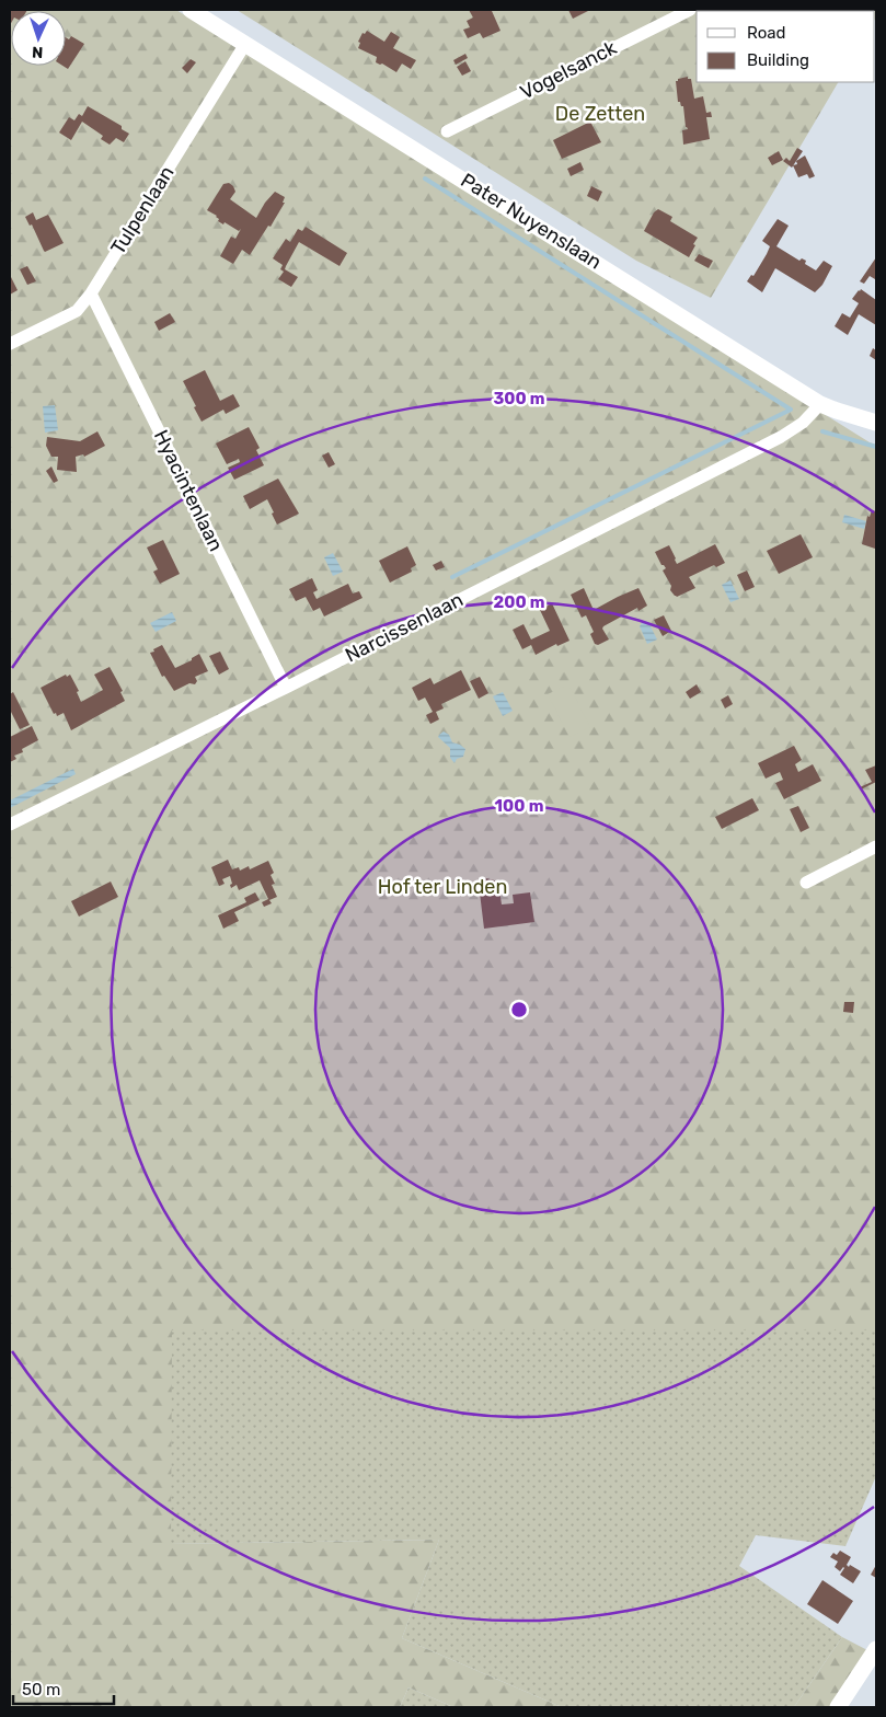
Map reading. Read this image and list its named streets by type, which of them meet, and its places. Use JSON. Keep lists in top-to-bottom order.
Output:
{
  "streets": {
    "street": [
      "Vogelsanck",
      "Tulpenlaan",
      "Pater Nuyenslaan",
      "Hyacintenlaan",
      "Narcissenlaan"
    ]
  },
  "crossings": [
    ["Tulpenlaan", "Pater Nuyenslaan"],
    ["Tulpenlaan", "Hyacintenlaan"],
    ["Pater Nuyenslaan", "Narcissenlaan"],
    ["Hyacintenlaan", "Narcissenlaan"]
  ],
  "parks": ["De Zetten", "Hof ter Linden"],
  "legend": ["Road", "Building"],
  "scale_bar": "50 m",
  "north": "bottom",
  "rings": ["300 m", "200 m", "100 m"]
}
